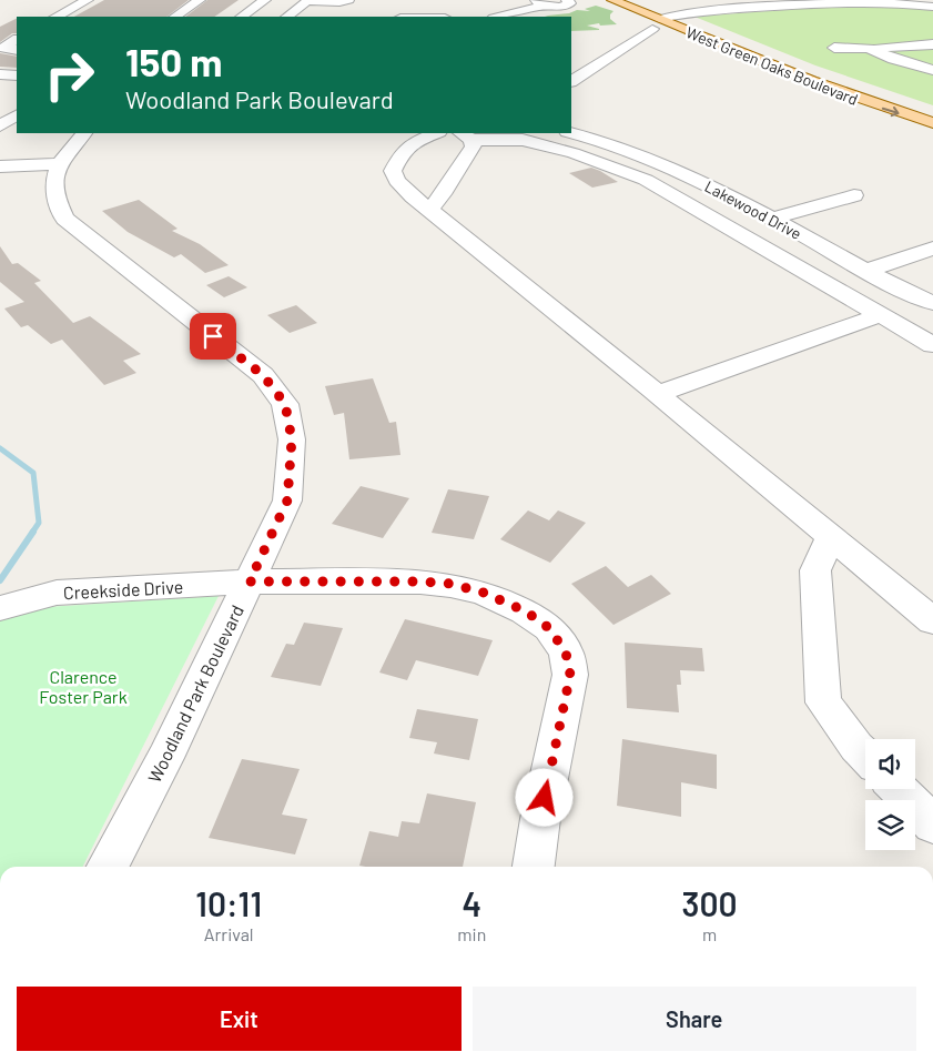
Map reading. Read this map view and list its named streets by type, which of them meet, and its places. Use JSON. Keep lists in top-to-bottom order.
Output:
{
  "streets": {
    "main road": ["West Green Oaks Boulevard"],
    "street": ["Lakewood Drive", "Creekside Drive", "Woodland Park Boulevard"]
  },
  "crossings": [
    ["Creekside Drive", "Woodland Park Boulevard"]
  ],
  "parks": ["Clarence Foster Park"],
  "page": {
    "turn": ["150 m", "Woodland Park Boulevard"],
    "eta": [
      "10:11",
      "Arrival",
      "4",
      "min",
      "300",
      "m"
    ],
    "buttons": ["Exit", "Share"]
  }
}
